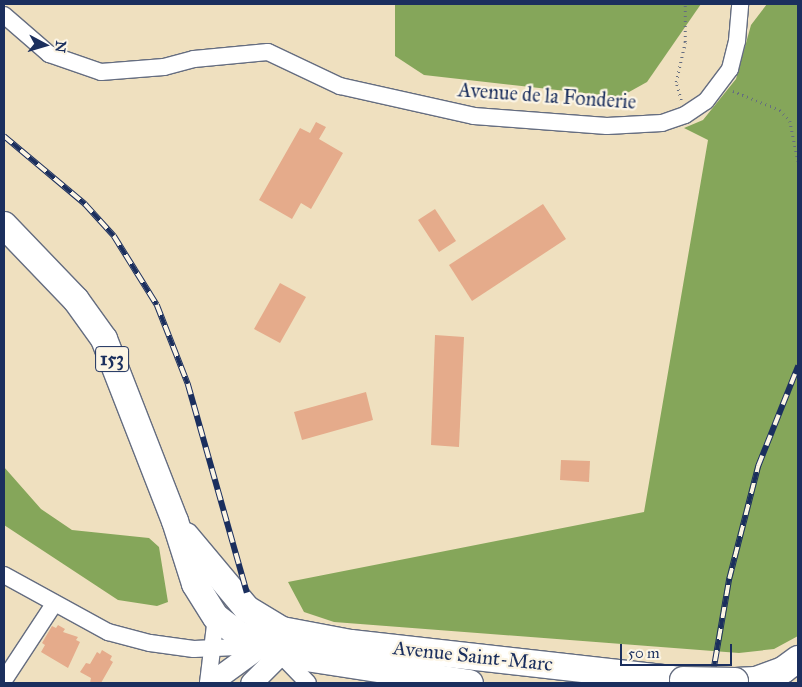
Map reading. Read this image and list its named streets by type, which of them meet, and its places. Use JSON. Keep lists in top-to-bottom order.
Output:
{
  "streets": {
    "main road": ["153", "Avenue Saint-Marc"],
    "street": ["Avenue de la Fonderie"]
  },
  "crossings": [
    ["153", "Avenue Saint-Marc"]
  ],
  "scale_bar": "50 m",
  "north": "right"
}
